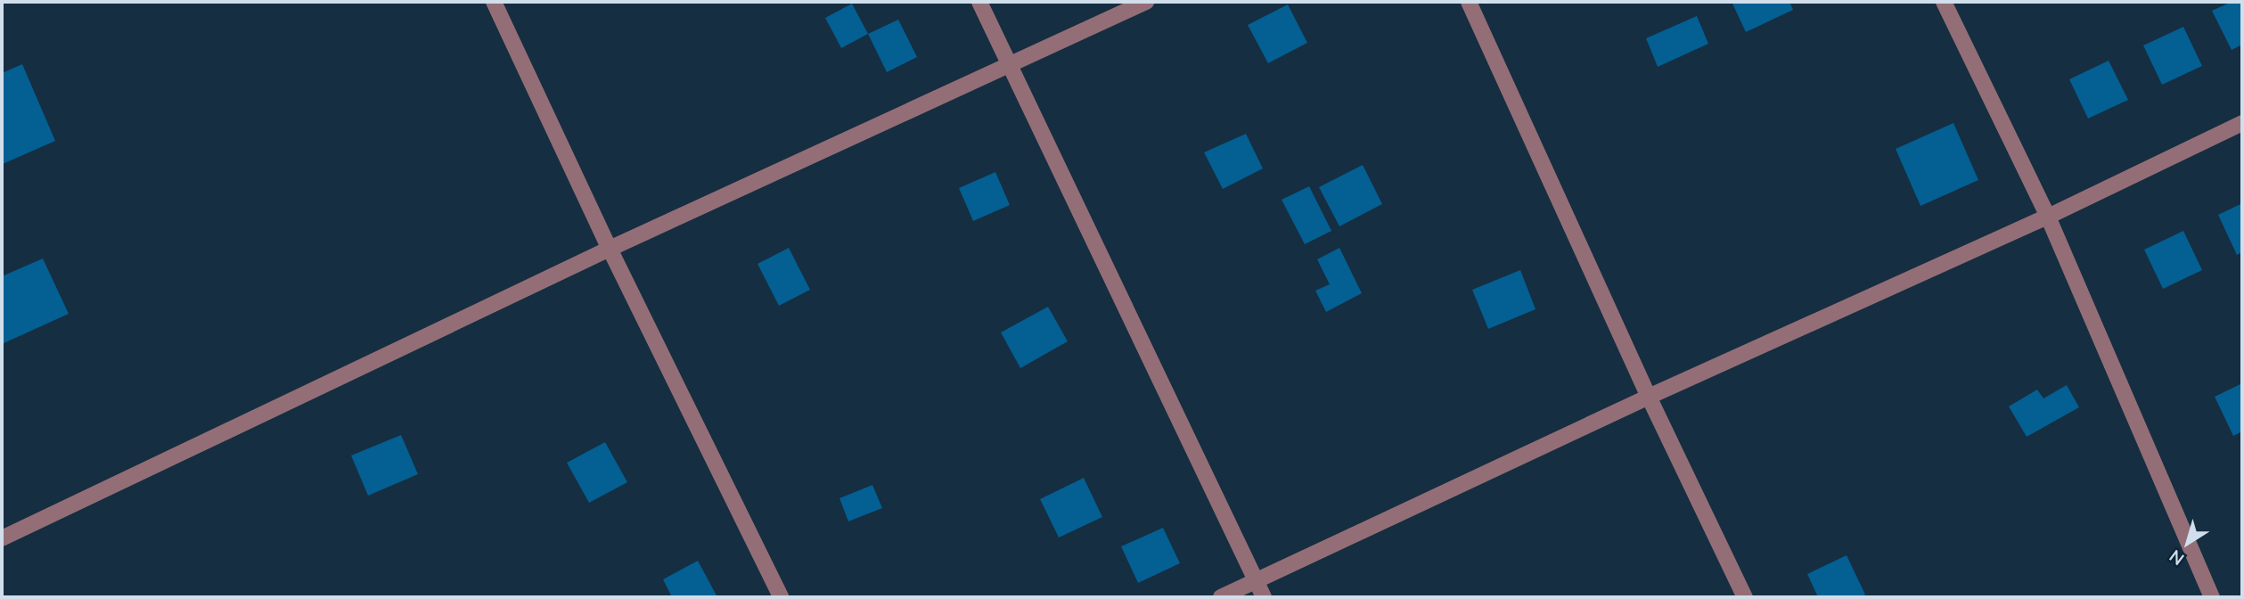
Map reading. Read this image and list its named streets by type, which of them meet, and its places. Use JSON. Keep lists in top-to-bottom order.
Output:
{
  "north": "bottom left"
}
